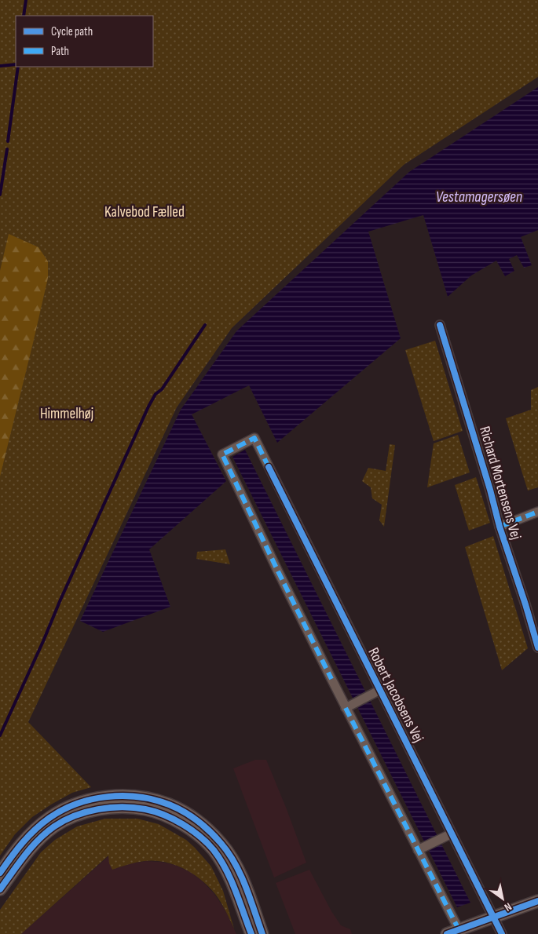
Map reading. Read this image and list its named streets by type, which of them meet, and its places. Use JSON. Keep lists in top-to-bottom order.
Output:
{
  "streets": {
    "street": ["Richard Mortensens Vej", "Robert Jacobsens Vej"]
  },
  "water": ["Vestamagersøen"],
  "parks": ["Kalvebod Fælled", "Himmelhøj"],
  "legend": ["Cycle path", "Path"],
  "north": "bottom right"
}
